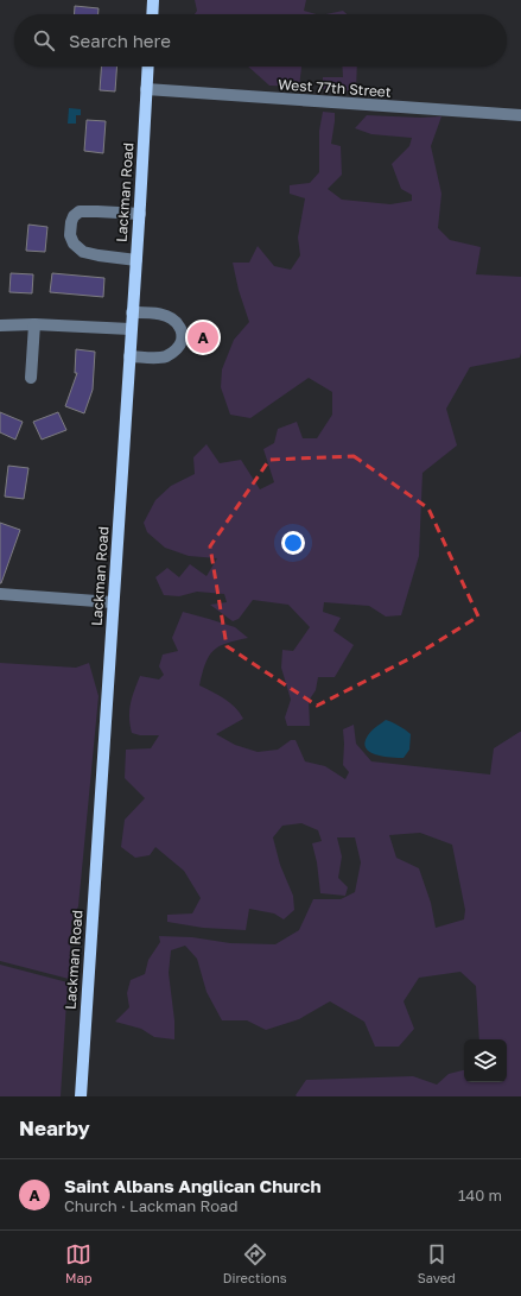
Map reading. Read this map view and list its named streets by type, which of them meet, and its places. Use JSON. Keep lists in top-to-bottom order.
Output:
{
  "streets": {
    "main road": ["Lackman Road"],
    "street": ["West 77th Street"]
  },
  "crossings": [
    ["West 77th Street", "Lackman Road"]
  ],
  "page": {
    "search": "Search here",
    "pins": "A",
    "heading": "Nearby",
    "list": [
      {
        "mark": "A",
        "name": "Saint Albans Anglican Church",
        "note": "Church · Lackman Road",
        "value": "140 m"
      }
    ],
    "nav": ["Map", "Directions", "Saved"]
  }
}
